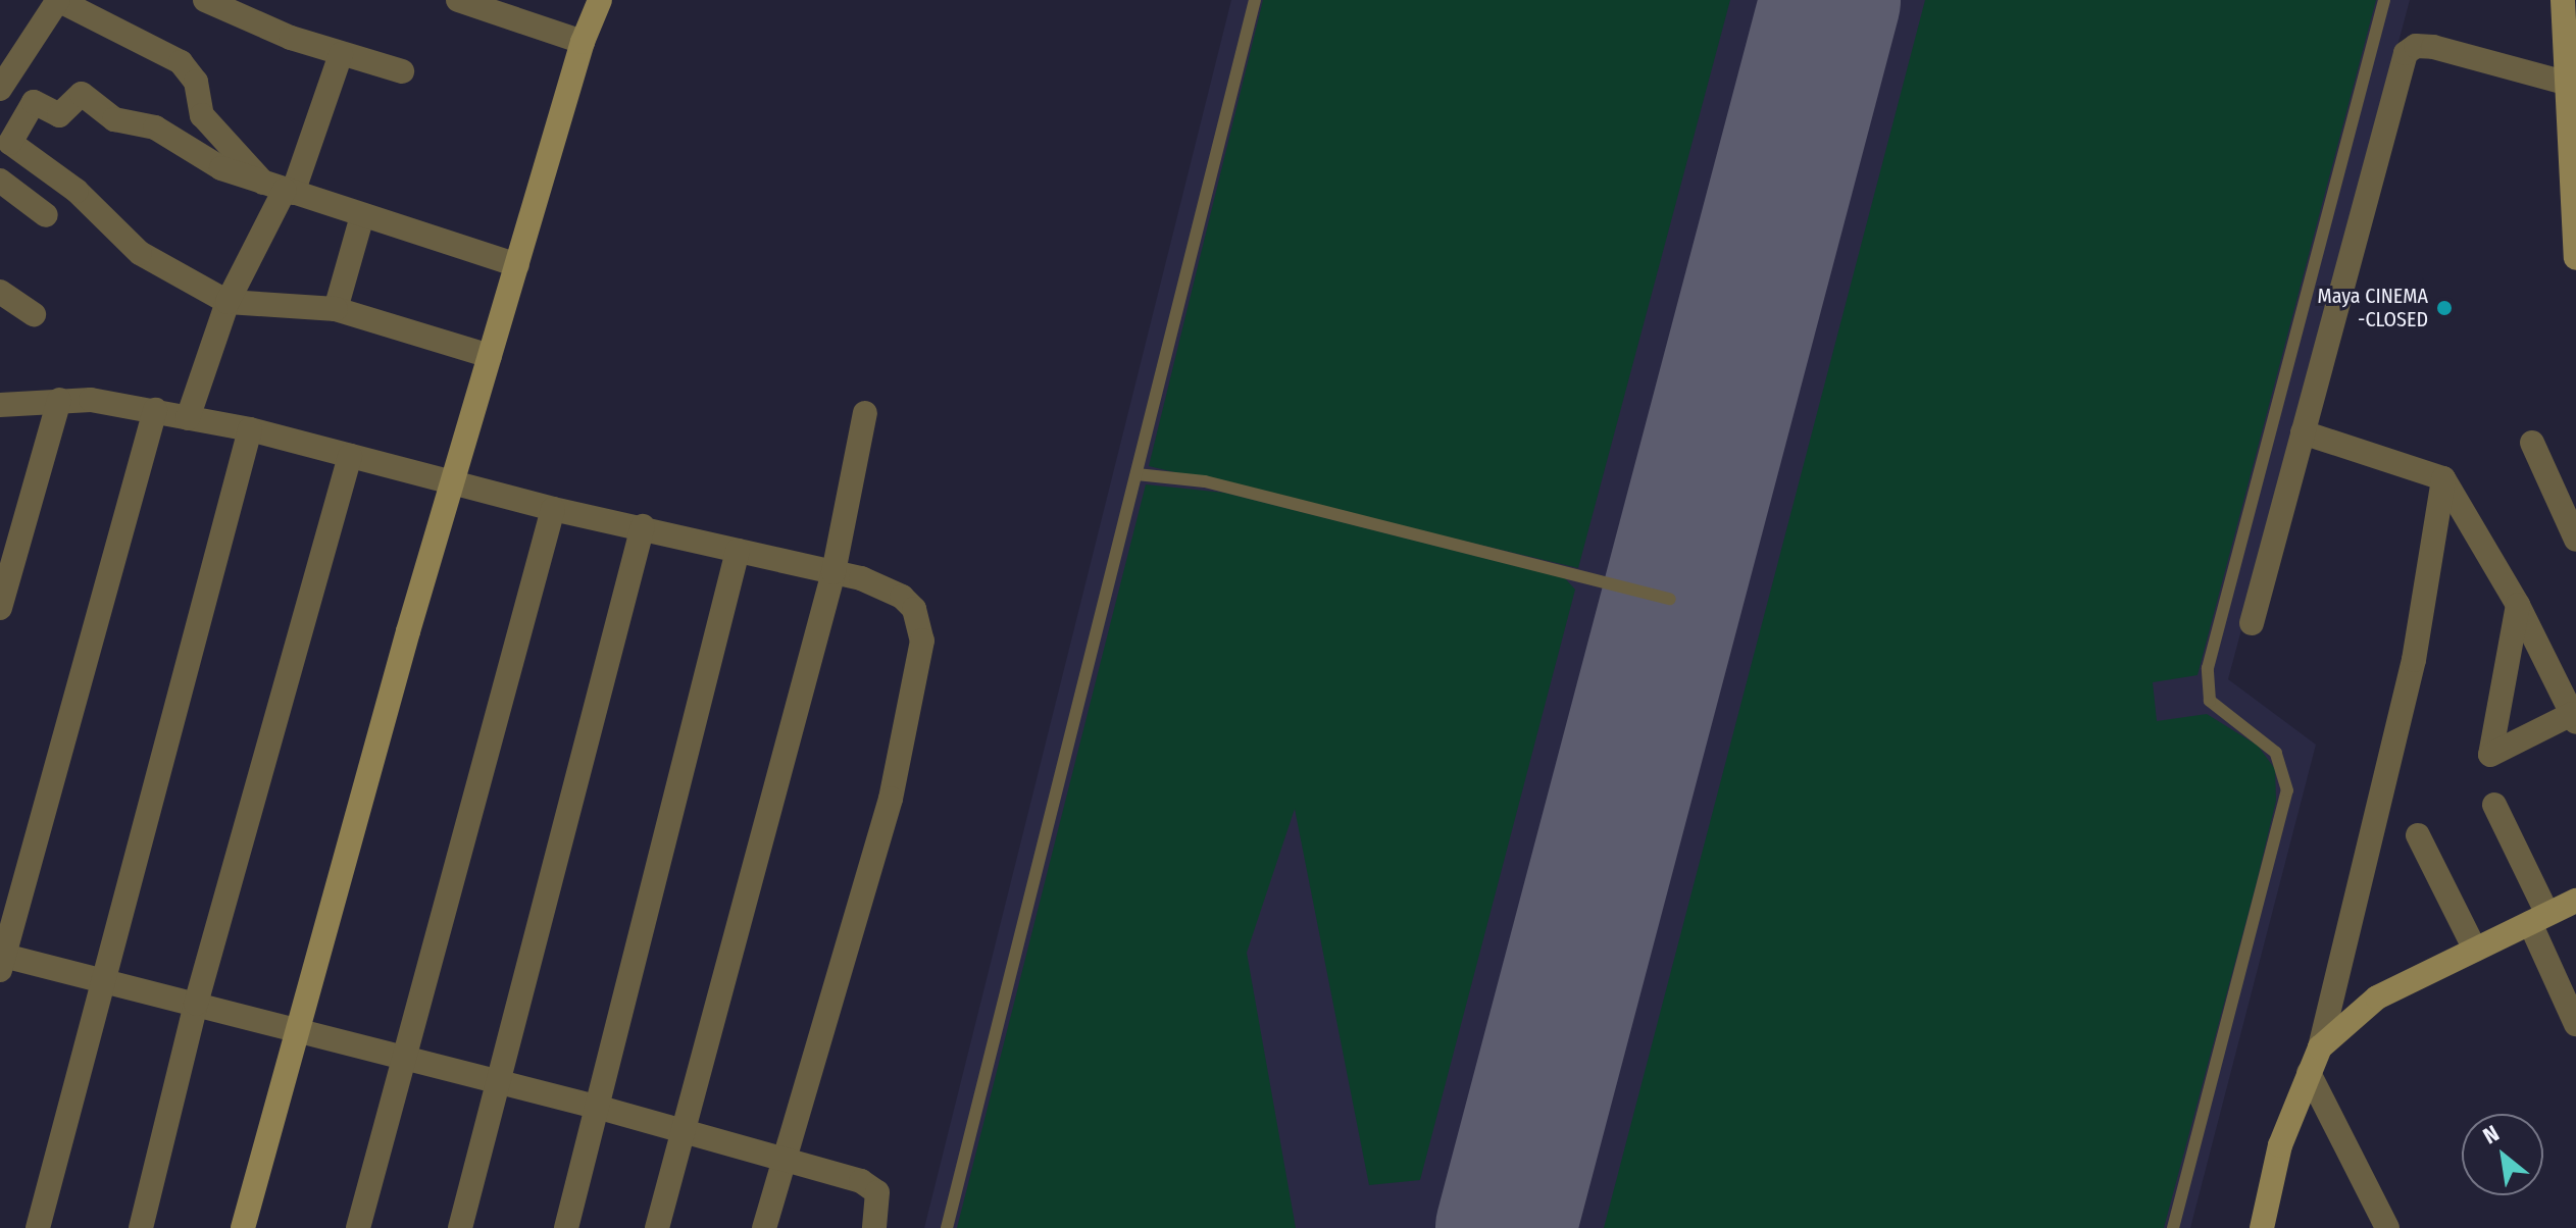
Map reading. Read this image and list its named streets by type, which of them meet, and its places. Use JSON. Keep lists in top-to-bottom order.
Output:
{
  "places": ["Maya CINEMA -CLOSED"],
  "north": "top left"
}
